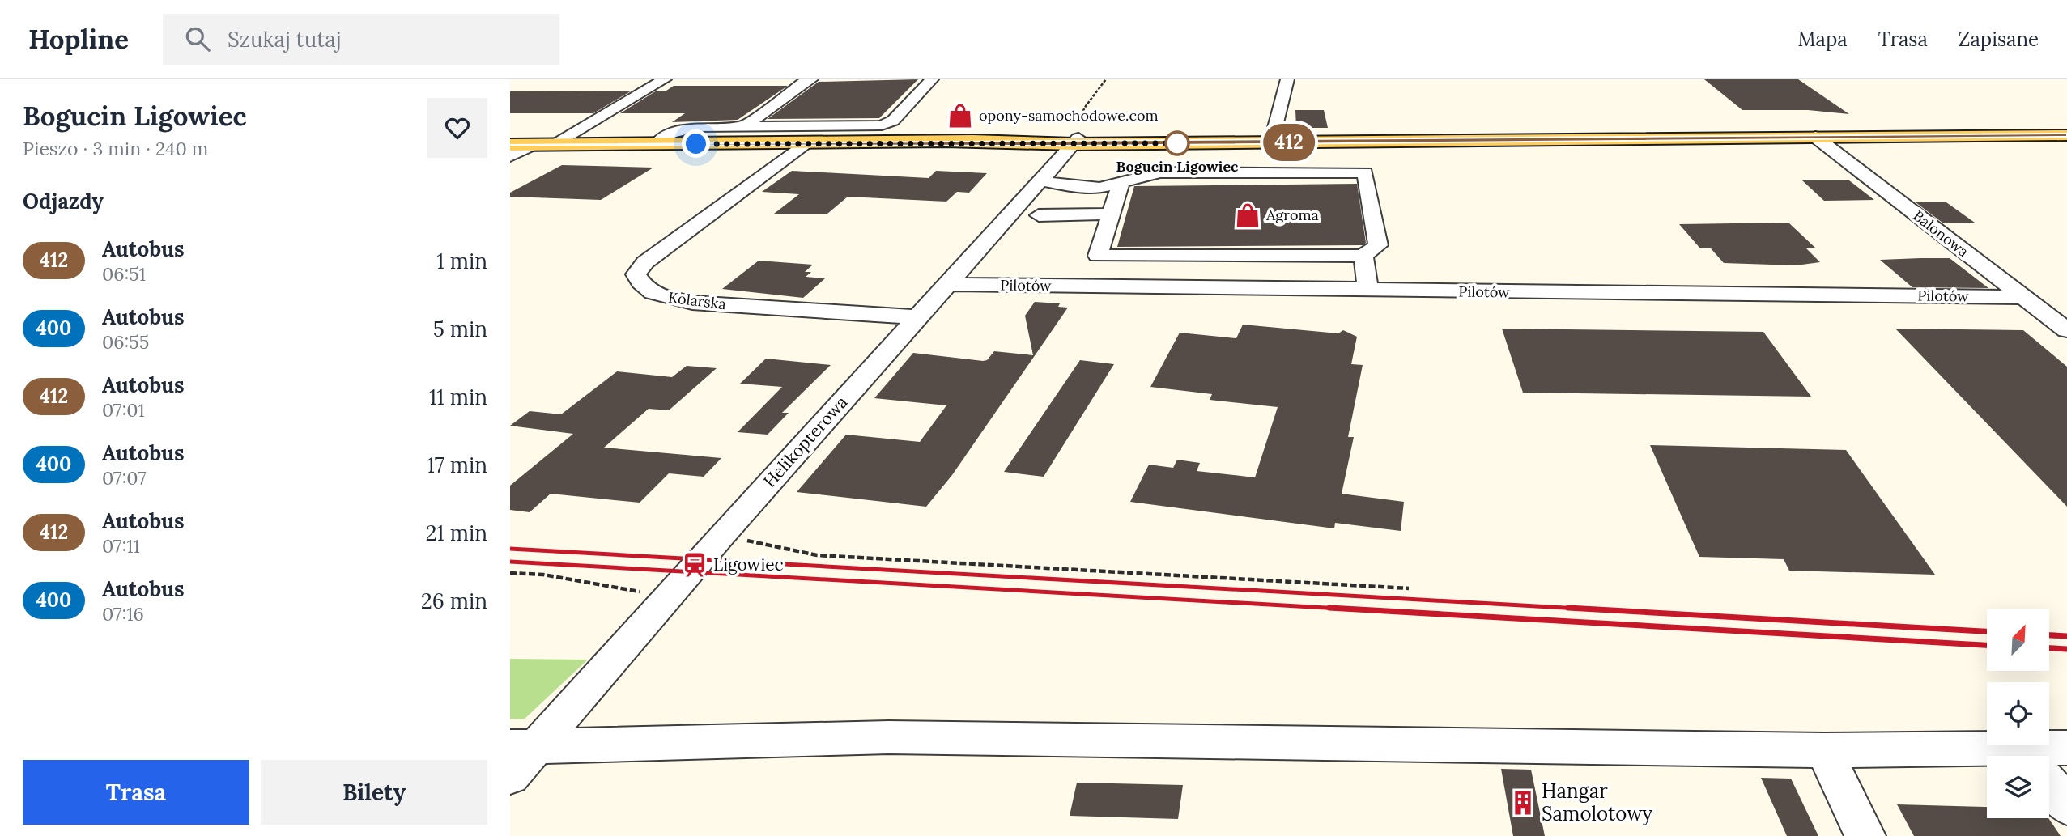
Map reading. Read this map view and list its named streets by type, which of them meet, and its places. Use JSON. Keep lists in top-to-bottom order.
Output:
{
  "streets": {
    "street": [
      "Balonowa",
      "Pilotów",
      "Kolarska",
      "Helikopterowa"
    ]
  },
  "crossings": [
    ["Balonowa", "Pilotów"],
    ["Pilotów", "Helikopterowa"],
    ["Kolarska", "Helikopterowa"]
  ],
  "places": {
    "shop": ["opony-samochodowe.com", "Agroma"],
    "other": ["Bogucin Ligowiec"],
    "station": ["Ligowiec"],
    "building": ["Hangar Samolotowy"]
  },
  "lines": ["bus line 412"],
  "north": "top right",
  "page": {
    "header": "Hopline",
    "search": "Szukaj tutaj",
    "nav": ["Mapa", "Trasa", "Zapisane"],
    "heading": [
      ["Bogucin Ligowiec", "Pieszo · 3 min · 240 m"],
      "Odjazdy"
    ],
    "on_map": "412",
    "list": [
      {
        "mark": "412",
        "name": "Autobus",
        "note": "06:51",
        "value": "1 min"
      },
      {
        "mark": "400",
        "name": "Autobus",
        "note": "06:55",
        "value": "5 min"
      },
      {
        "mark": "412",
        "name": "Autobus",
        "note": "07:01",
        "value": "11 min"
      },
      {
        "mark": "400",
        "name": "Autobus",
        "note": "07:07",
        "value": "17 min"
      },
      {
        "mark": "412",
        "name": "Autobus",
        "note": "07:11",
        "value": "21 min"
      },
      {
        "mark": "400",
        "name": "Autobus",
        "note": "07:16",
        "value": "26 min"
      }
    ],
    "buttons": ["Trasa", "Bilety"]
  }
}
